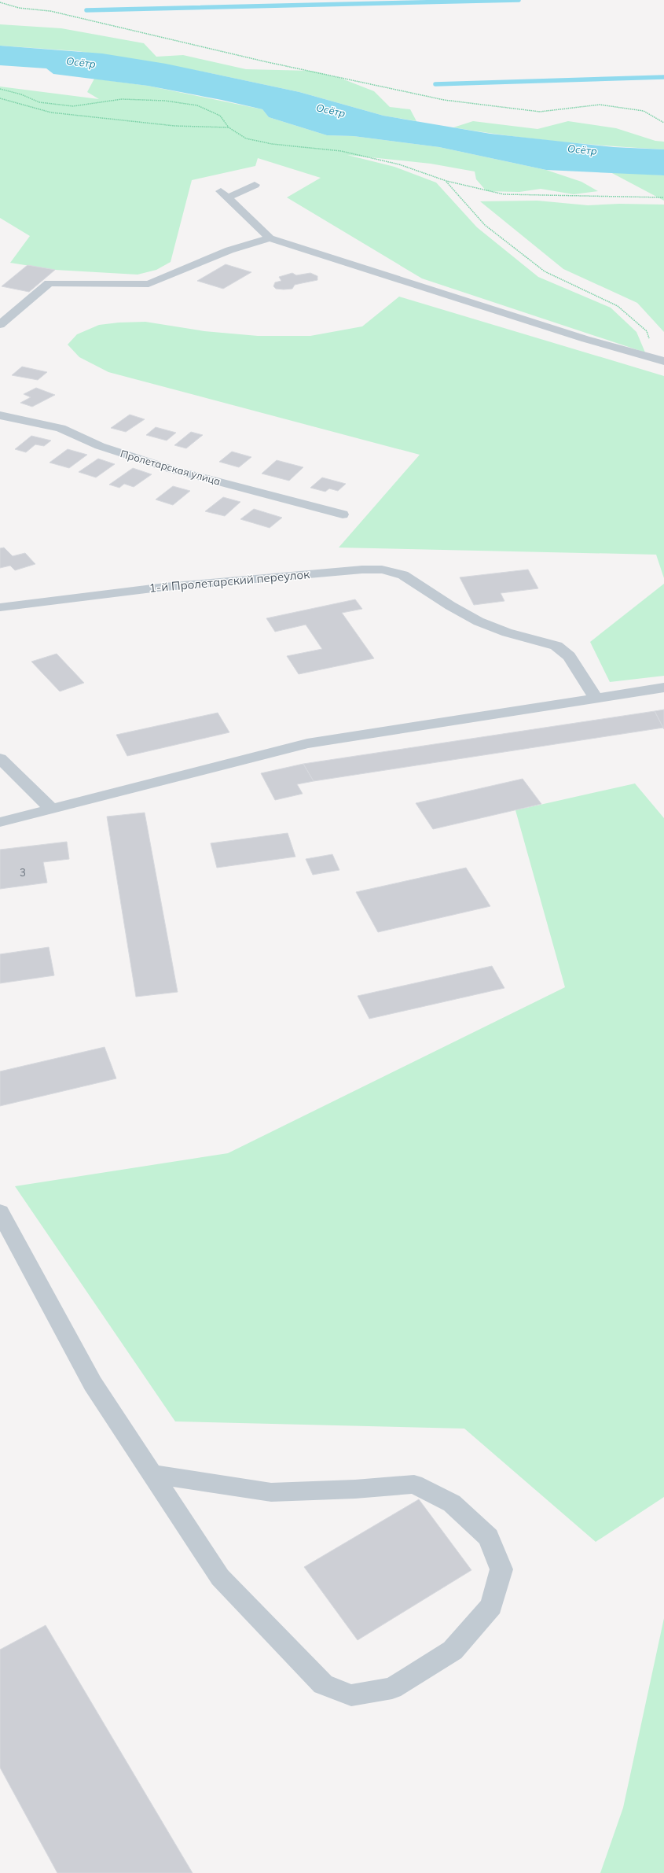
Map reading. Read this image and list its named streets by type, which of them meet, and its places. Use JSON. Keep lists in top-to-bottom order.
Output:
{
  "streets": {
    "street": ["Пролетарская улица", "1-й Пролетарский переулок"]
  },
  "water": ["Осётр"],
  "house_numbers": ["3"]
}
